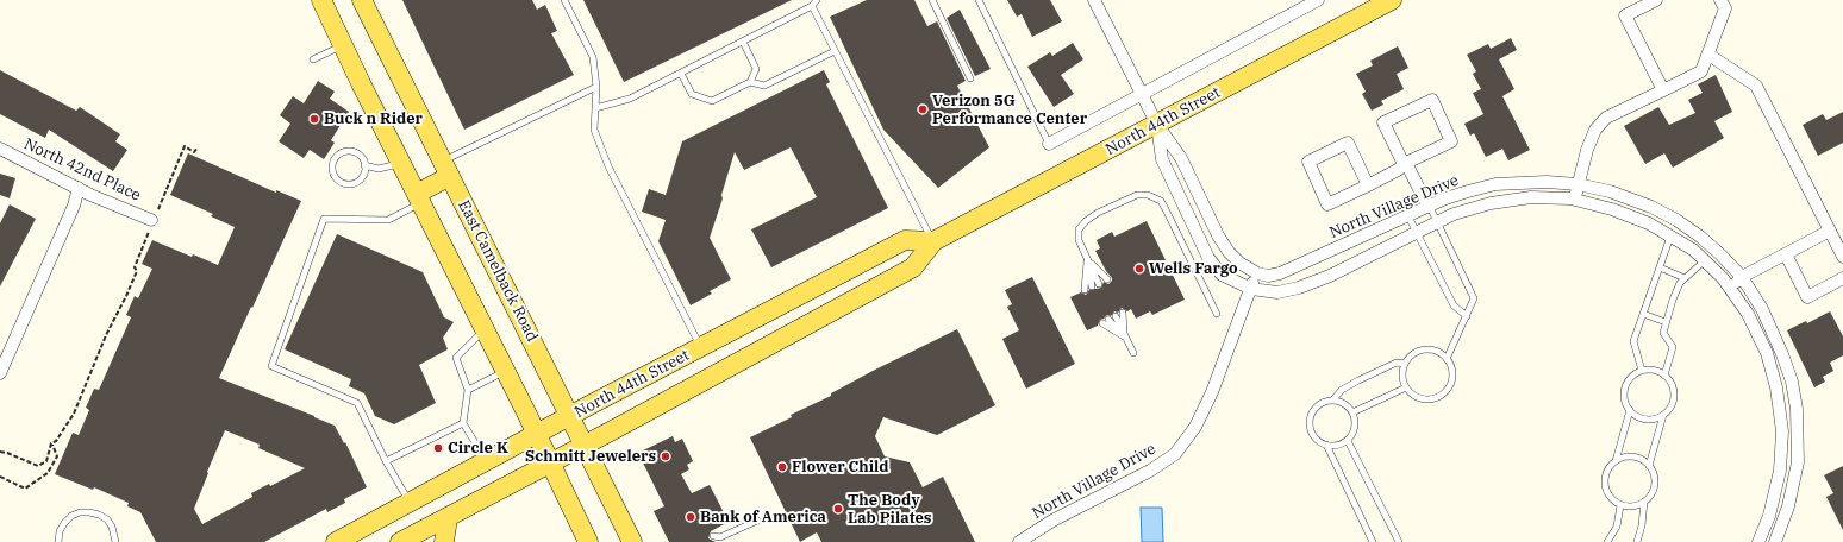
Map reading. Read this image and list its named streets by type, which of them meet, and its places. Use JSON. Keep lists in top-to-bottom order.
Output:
{
  "streets": {
    "main road": ["North 44th Street", "East Camelback Road"],
    "street": ["North 42nd Place", "North Village Drive"]
  },
  "crossings": [
    ["North 44th Street", "East Camelback Road"]
  ],
  "places": [
    "Verizon 5G Performance Center",
    "Buck n Rider",
    "Wells Fargo",
    "Circle K",
    "Schmitt Jewelers",
    "Flower Child",
    "The Body Lab Pilates",
    "Bank of America"
  ]
}
